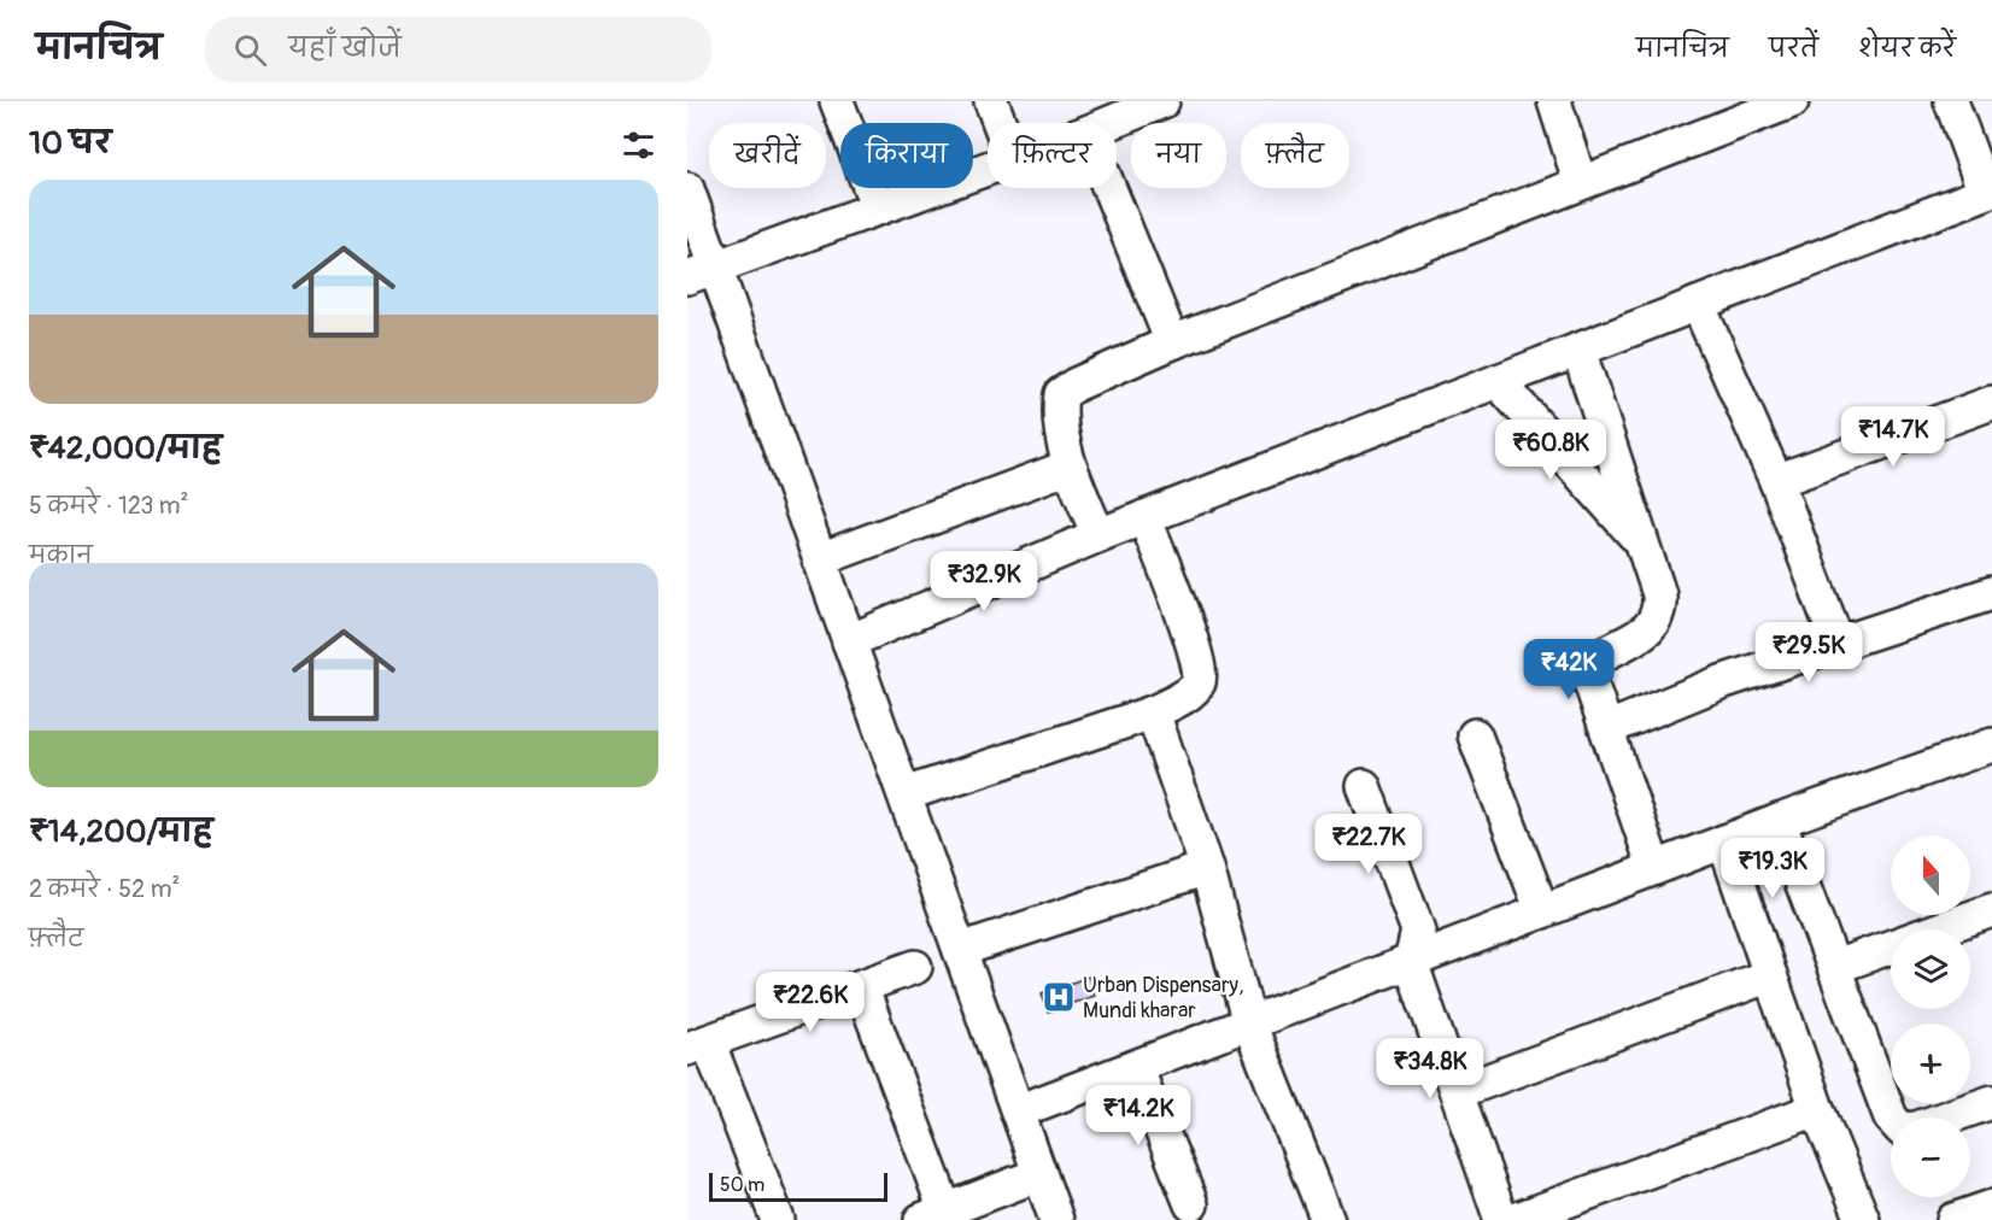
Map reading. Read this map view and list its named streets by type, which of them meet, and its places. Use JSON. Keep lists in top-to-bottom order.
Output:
{
  "places": {
    "hospital": ["Urban Dispensary, Mundi kharar"]
  },
  "scale_bar": "50 m",
  "north": "top",
  "page": {
    "header": "मानचित्र",
    "search": "यहाँ खोजें",
    "nav": ["मानचित्र", "परतें", "शेयर करें"],
    "heading": "10 घर",
    "chip": [
      "खरीदें",
      "किराया",
      "फ़िल्टर",
      "नया",
      "फ़्लैट"
    ],
    "list": [
      {
        "name": "₹42,000/माह",
        "note": "5 कमरे · 123 m² · मकान"
      },
      {
        "name": "₹14,200/माह",
        "note": "2 कमरे · 52 m² · फ़्लैट"
      }
    ],
    "price": [
      "₹14.7K",
      "₹60.8K",
      "₹32.9K",
      "₹29.5K",
      "₹42K",
      "₹22.7K",
      "₹19.3K",
      "₹22.6K",
      "₹34.8K",
      "₹14.2K"
    ],
    "map_buttons": ["+", "−"],
    "scale": "50 m"
  }
}
